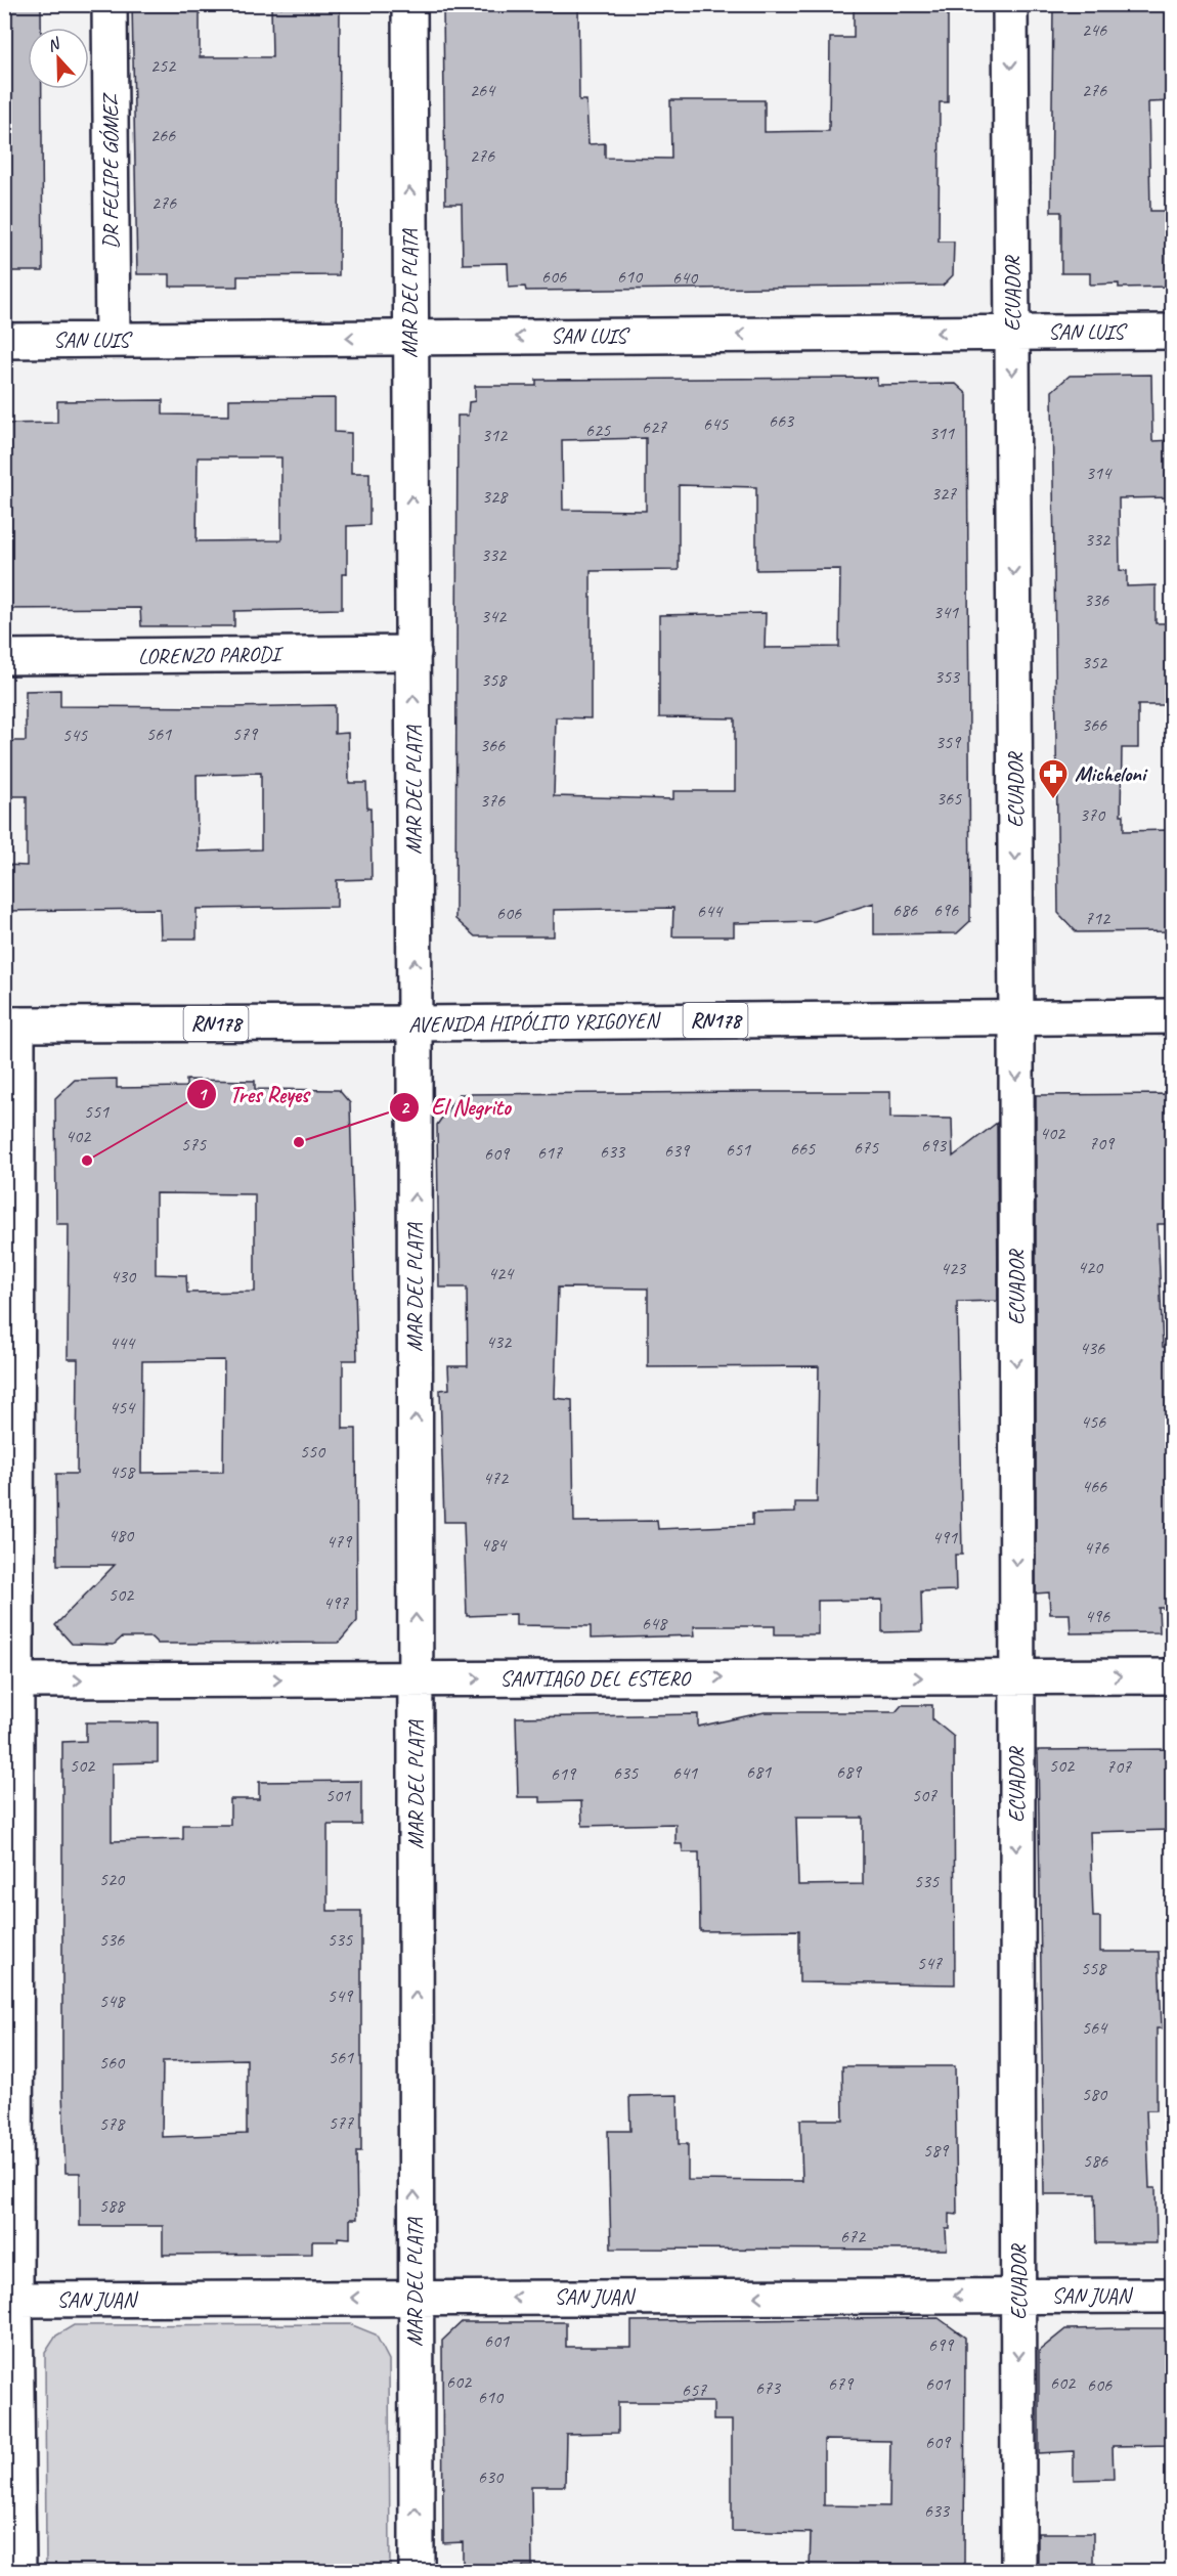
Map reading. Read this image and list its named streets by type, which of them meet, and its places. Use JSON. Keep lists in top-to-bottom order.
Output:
{
  "streets": {
    "street": [
      "DR FELIPE GÓMEZ",
      "MAR DEL PLATA",
      "ECUADOR",
      "SAN LUIS",
      "LORENZO PARODI",
      "RN178",
      "AVENIDA HIPÓLITO YRIGOYEN",
      "SANTIAGO DEL ESTERO",
      "SAN JUAN"
    ]
  },
  "crossings": [
    ["DR FELIPE GÓMEZ", "SAN LUIS"],
    ["MAR DEL PLATA", "SAN LUIS"],
    ["MAR DEL PLATA", "LORENZO PARODI"],
    ["MAR DEL PLATA", "AVENIDA HIPÓLITO YRIGOYEN"],
    ["MAR DEL PLATA", "SANTIAGO DEL ESTERO"],
    ["MAR DEL PLATA", "SAN JUAN"],
    ["ECUADOR", "SAN LUIS"],
    ["ECUADOR", "AVENIDA HIPÓLITO YRIGOYEN"],
    ["ECUADOR", "SANTIAGO DEL ESTERO"],
    ["ECUADOR", "SAN JUAN"]
  ],
  "one_way": [
    "MAR DEL PLATA",
    "ECUADOR",
    "SAN LUIS",
    "SANTIAGO DEL ESTERO",
    "SAN JUAN"
  ],
  "places": {
    "pharmacy": ["Micheloni"],
    "other": ["El Negrito", "Tres Reyes"]
  },
  "house_numbers": [
    "246",
    "252",
    "264",
    "276",
    "266",
    "276",
    "276",
    "606",
    "610",
    "640",
    "663",
    "645",
    "627",
    "625",
    "311",
    "312",
    "314",
    "327",
    "328",
    "332",
    "332",
    "336",
    "341",
    "342",
    "352",
    "353",
    "358",
    "366",
    "561",
    "579",
    "545",
    "359",
    "366",
    "365",
    "376",
    "370",
    "686",
    "696",
    "644",
    "606",
    "712",
    "551",
    "402",
    "402",
    "709",
    "575",
    "693",
    "675",
    "665",
    "651",
    "639",
    "633",
    "617",
    "609",
    "420",
    "423",
    "424",
    "430",
    "432",
    "444",
    "436",
    "454",
    "456",
    "550",
    "458",
    "472",
    "466",
    "480",
    "491",
    "479",
    "484",
    "476",
    "502",
    "497",
    "496",
    "648",
    "502",
    "502",
    "707",
    "681",
    "689",
    "635",
    "641",
    "619",
    "501",
    "507",
    "520",
    "535",
    "536",
    "535",
    "547",
    "558",
    "549",
    "548",
    "564",
    "561",
    "560",
    "580",
    "577",
    "578",
    "589",
    "586",
    "588",
    "672",
    "601",
    "699",
    "602",
    "602",
    "679",
    "601",
    "606",
    "673",
    "657",
    "610",
    "609",
    "630",
    "633"
  ],
  "north": "top"
}
